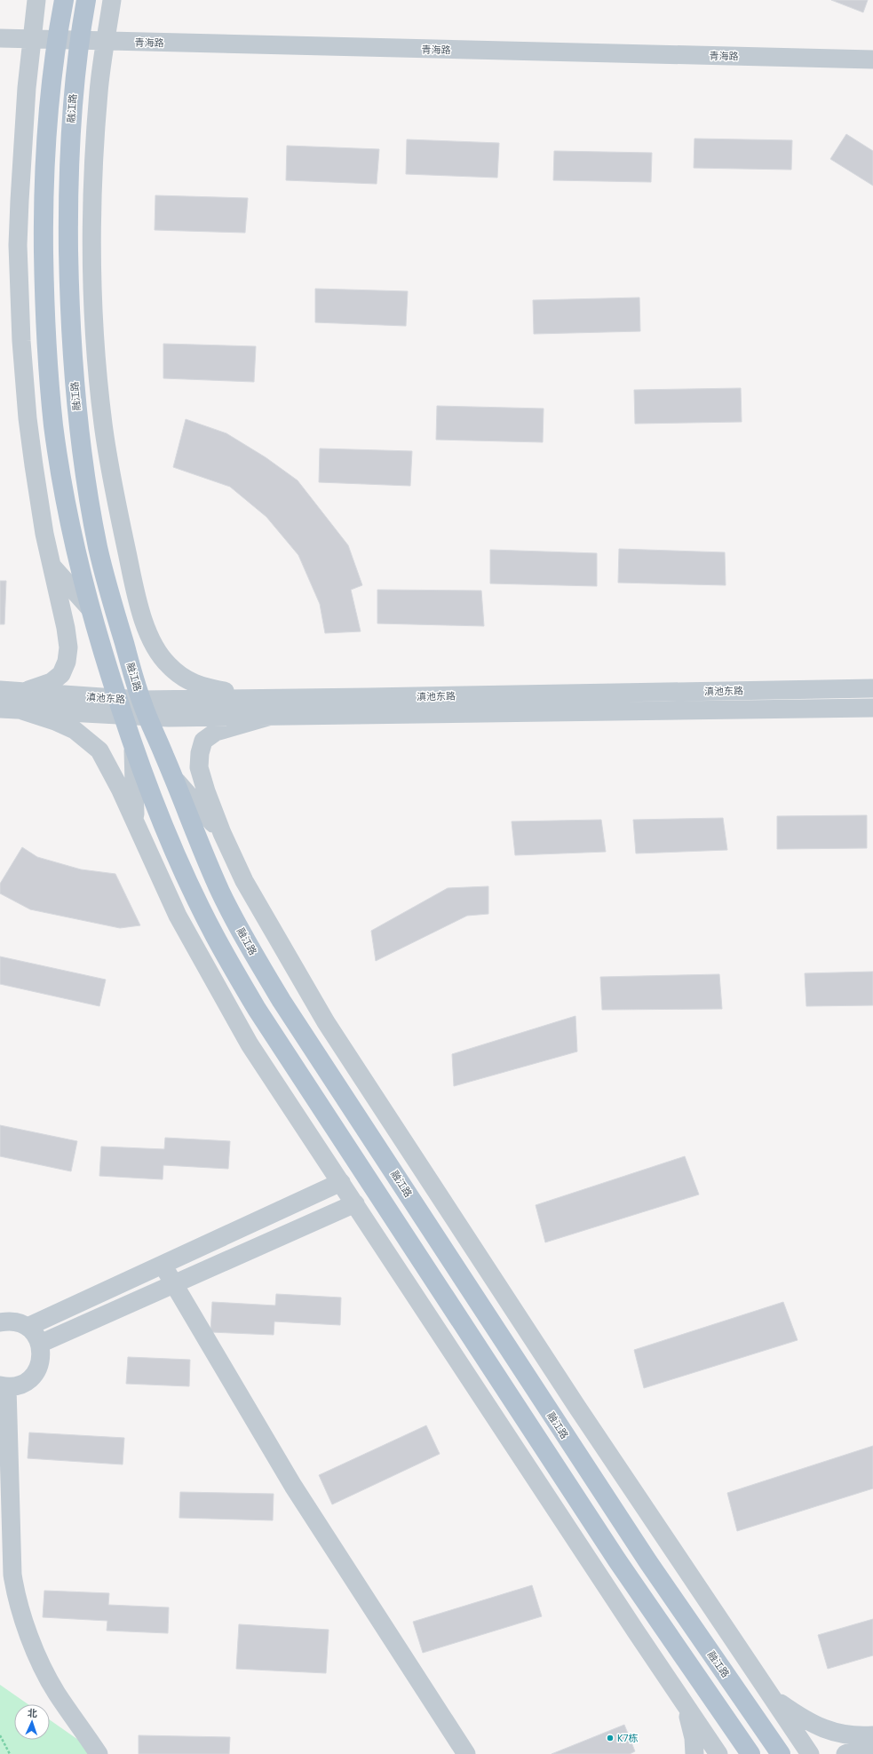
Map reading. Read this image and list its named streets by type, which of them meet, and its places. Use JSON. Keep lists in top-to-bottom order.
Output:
{
  "streets": {
    "main road": ["融江路"],
    "street": ["青海路", "滇池东路"]
  },
  "crossings": [
    ["青海路", "融江路"],
    ["融江路", "滇池东路"]
  ],
  "places": ["K7栋"],
  "north": "top"
}
